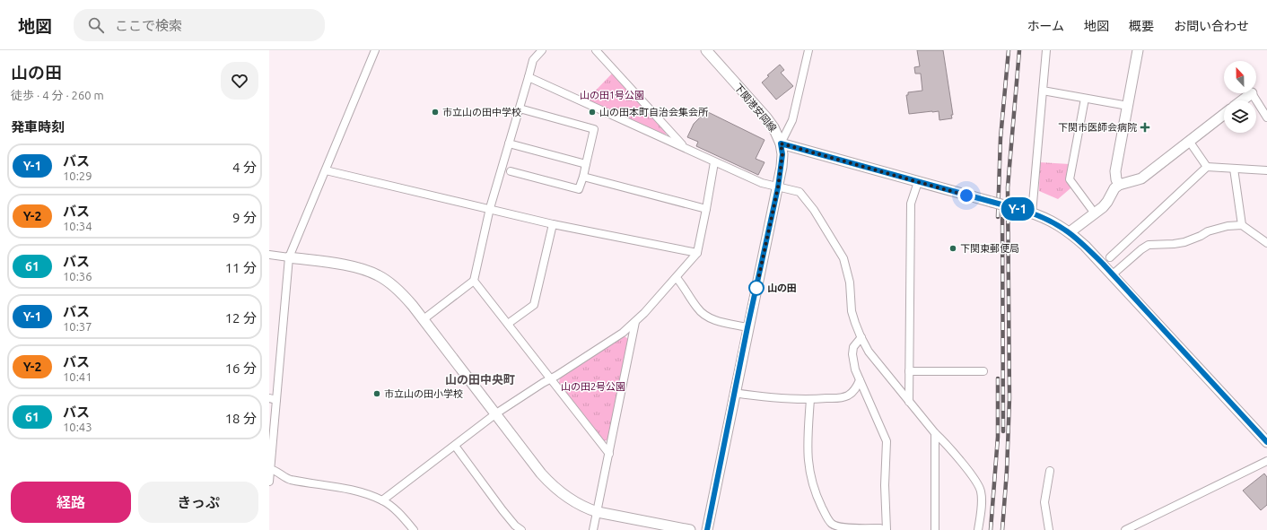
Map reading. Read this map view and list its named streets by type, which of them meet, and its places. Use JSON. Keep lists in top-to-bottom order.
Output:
{
  "streets": {
    "street": ["下関港安岡線"]
  },
  "districts": ["山の田中央町"],
  "parks": ["山の田1号公園", "山の田2号公園"],
  "places": {
    "other": [
      "市立山の田中学校",
      "山の田本町自治会集会所",
      "下関東郵便局",
      "山の田",
      "市立山の田小学校"
    ],
    "health": ["下関市医師会病院"]
  },
  "lines": ["bus line Y-1"],
  "north": "top",
  "page": {
    "header": "地図",
    "search": "ここで検索",
    "nav": [
      "ホーム",
      "地図",
      "概要",
      "お問い合わせ"
    ],
    "heading": [
      ["山の田", "徒歩 · 4 分 · 260 m"],
      "発車時刻"
    ],
    "on_map": "Y-1",
    "list": [
      {
        "mark": "Y-1",
        "name": "バス",
        "note": "10:29",
        "value": "4 分"
      },
      {
        "mark": "Y-2",
        "name": "バス",
        "note": "10:34",
        "value": "9 分"
      },
      {
        "mark": "61",
        "name": "バス",
        "note": "10:36",
        "value": "11 分"
      },
      {
        "mark": "Y-1",
        "name": "バス",
        "note": "10:37",
        "value": "12 分"
      },
      {
        "mark": "Y-2",
        "name": "バス",
        "note": "10:41",
        "value": "16 分"
      },
      {
        "mark": "61",
        "name": "バス",
        "note": "10:43",
        "value": "18 分"
      }
    ],
    "buttons": ["経路", "きっぷ"]
  }
}
